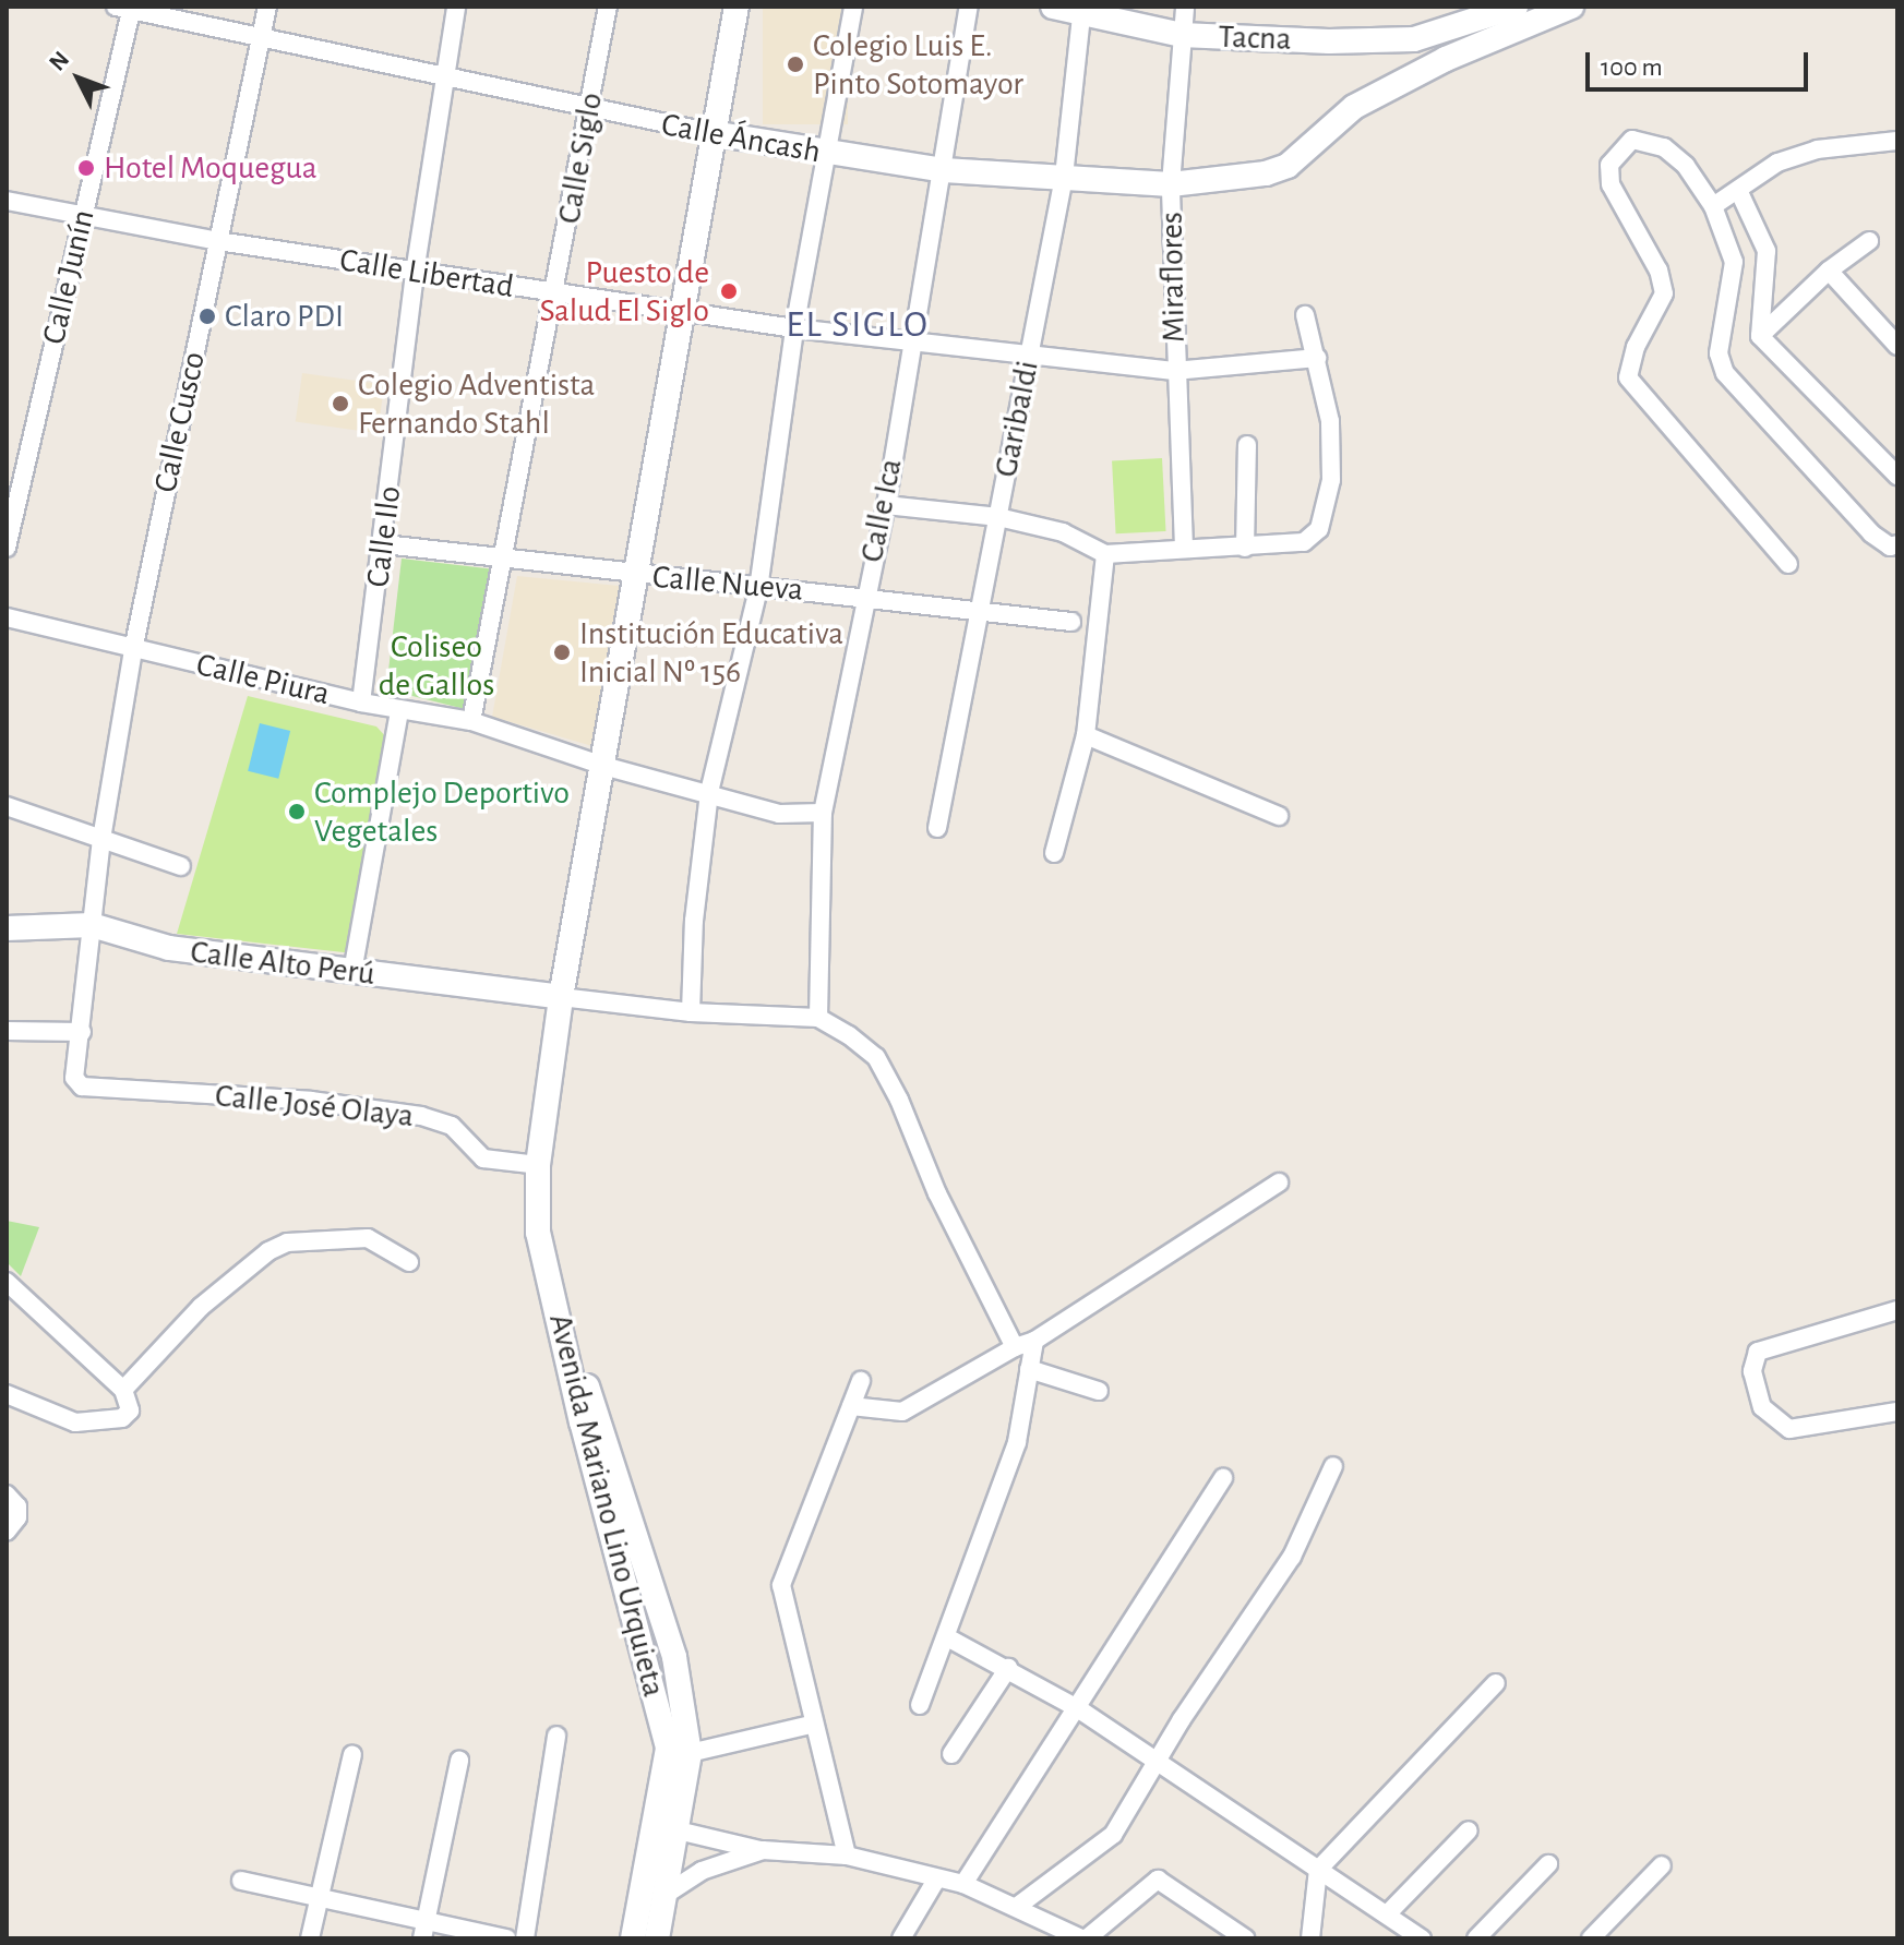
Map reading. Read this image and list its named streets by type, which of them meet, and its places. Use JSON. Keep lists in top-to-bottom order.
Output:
{
  "streets": {
    "main road": [
      "Tacna",
      "Calle Áncash",
      "Calle Alto Perú",
      "Avenida Mariano Lino Urquieta"
    ],
    "street": [
      "Calle Siglo",
      "Calle Libertad",
      "Calle Junín",
      "Miraflores",
      "Garibaldi",
      "Calle Cusco",
      "Calle Ica",
      "Calle Ilo",
      "Calle Nueva",
      "Calle Piura",
      "Calle José Olaya"
    ]
  },
  "crossings": [
    ["Tacna", "Miraflores"],
    ["Tacna", "Garibaldi"],
    ["Calle Áncash", "Calle Siglo"],
    ["Calle Áncash", "Calle Junín"],
    ["Calle Áncash", "Miraflores"],
    ["Calle Áncash", "Garibaldi"],
    ["Calle Áncash", "Calle Cusco"],
    ["Calle Áncash", "Calle Ica"],
    ["Calle Áncash", "Calle Ilo"],
    ["Calle Siglo", "Calle Libertad"],
    ["Calle Siglo", "Calle Nueva"],
    ["Calle Siglo", "Calle Piura"],
    ["Calle Libertad", "Calle Junín"],
    ["Calle Libertad", "Miraflores"],
    ["Calle Libertad", "Garibaldi"],
    ["Calle Libertad", "Calle Cusco"],
    ["Calle Libertad", "Calle Ica"],
    ["Calle Libertad", "Calle Ilo"],
    ["Garibaldi", "Calle Nueva"],
    ["Calle Cusco", "Calle Piura"],
    ["Calle Cusco", "Calle Alto Perú"],
    ["Calle Cusco", "Calle José Olaya"],
    ["Calle Ica", "Calle Nueva"],
    ["Calle Ica", "Calle Piura"],
    ["Calle Ilo", "Calle Nueva"],
    ["Calle Ilo", "Calle Piura"]
  ],
  "districts": ["EL SIGLO"],
  "parks": ["Coliseo de Gallos"],
  "places": [
    "Colegio Luis E. Pinto Sotomayor",
    "Hotel Moquegua",
    "Puesto de Salud El Siglo",
    "Claro PDI",
    "Colegio Adventista Fernando Stahl",
    "Institución Educativa Inicial Nº 156",
    "Complejo Deportivo Vegetales"
  ],
  "scale_bar": "100 m",
  "north": "top left"
}
